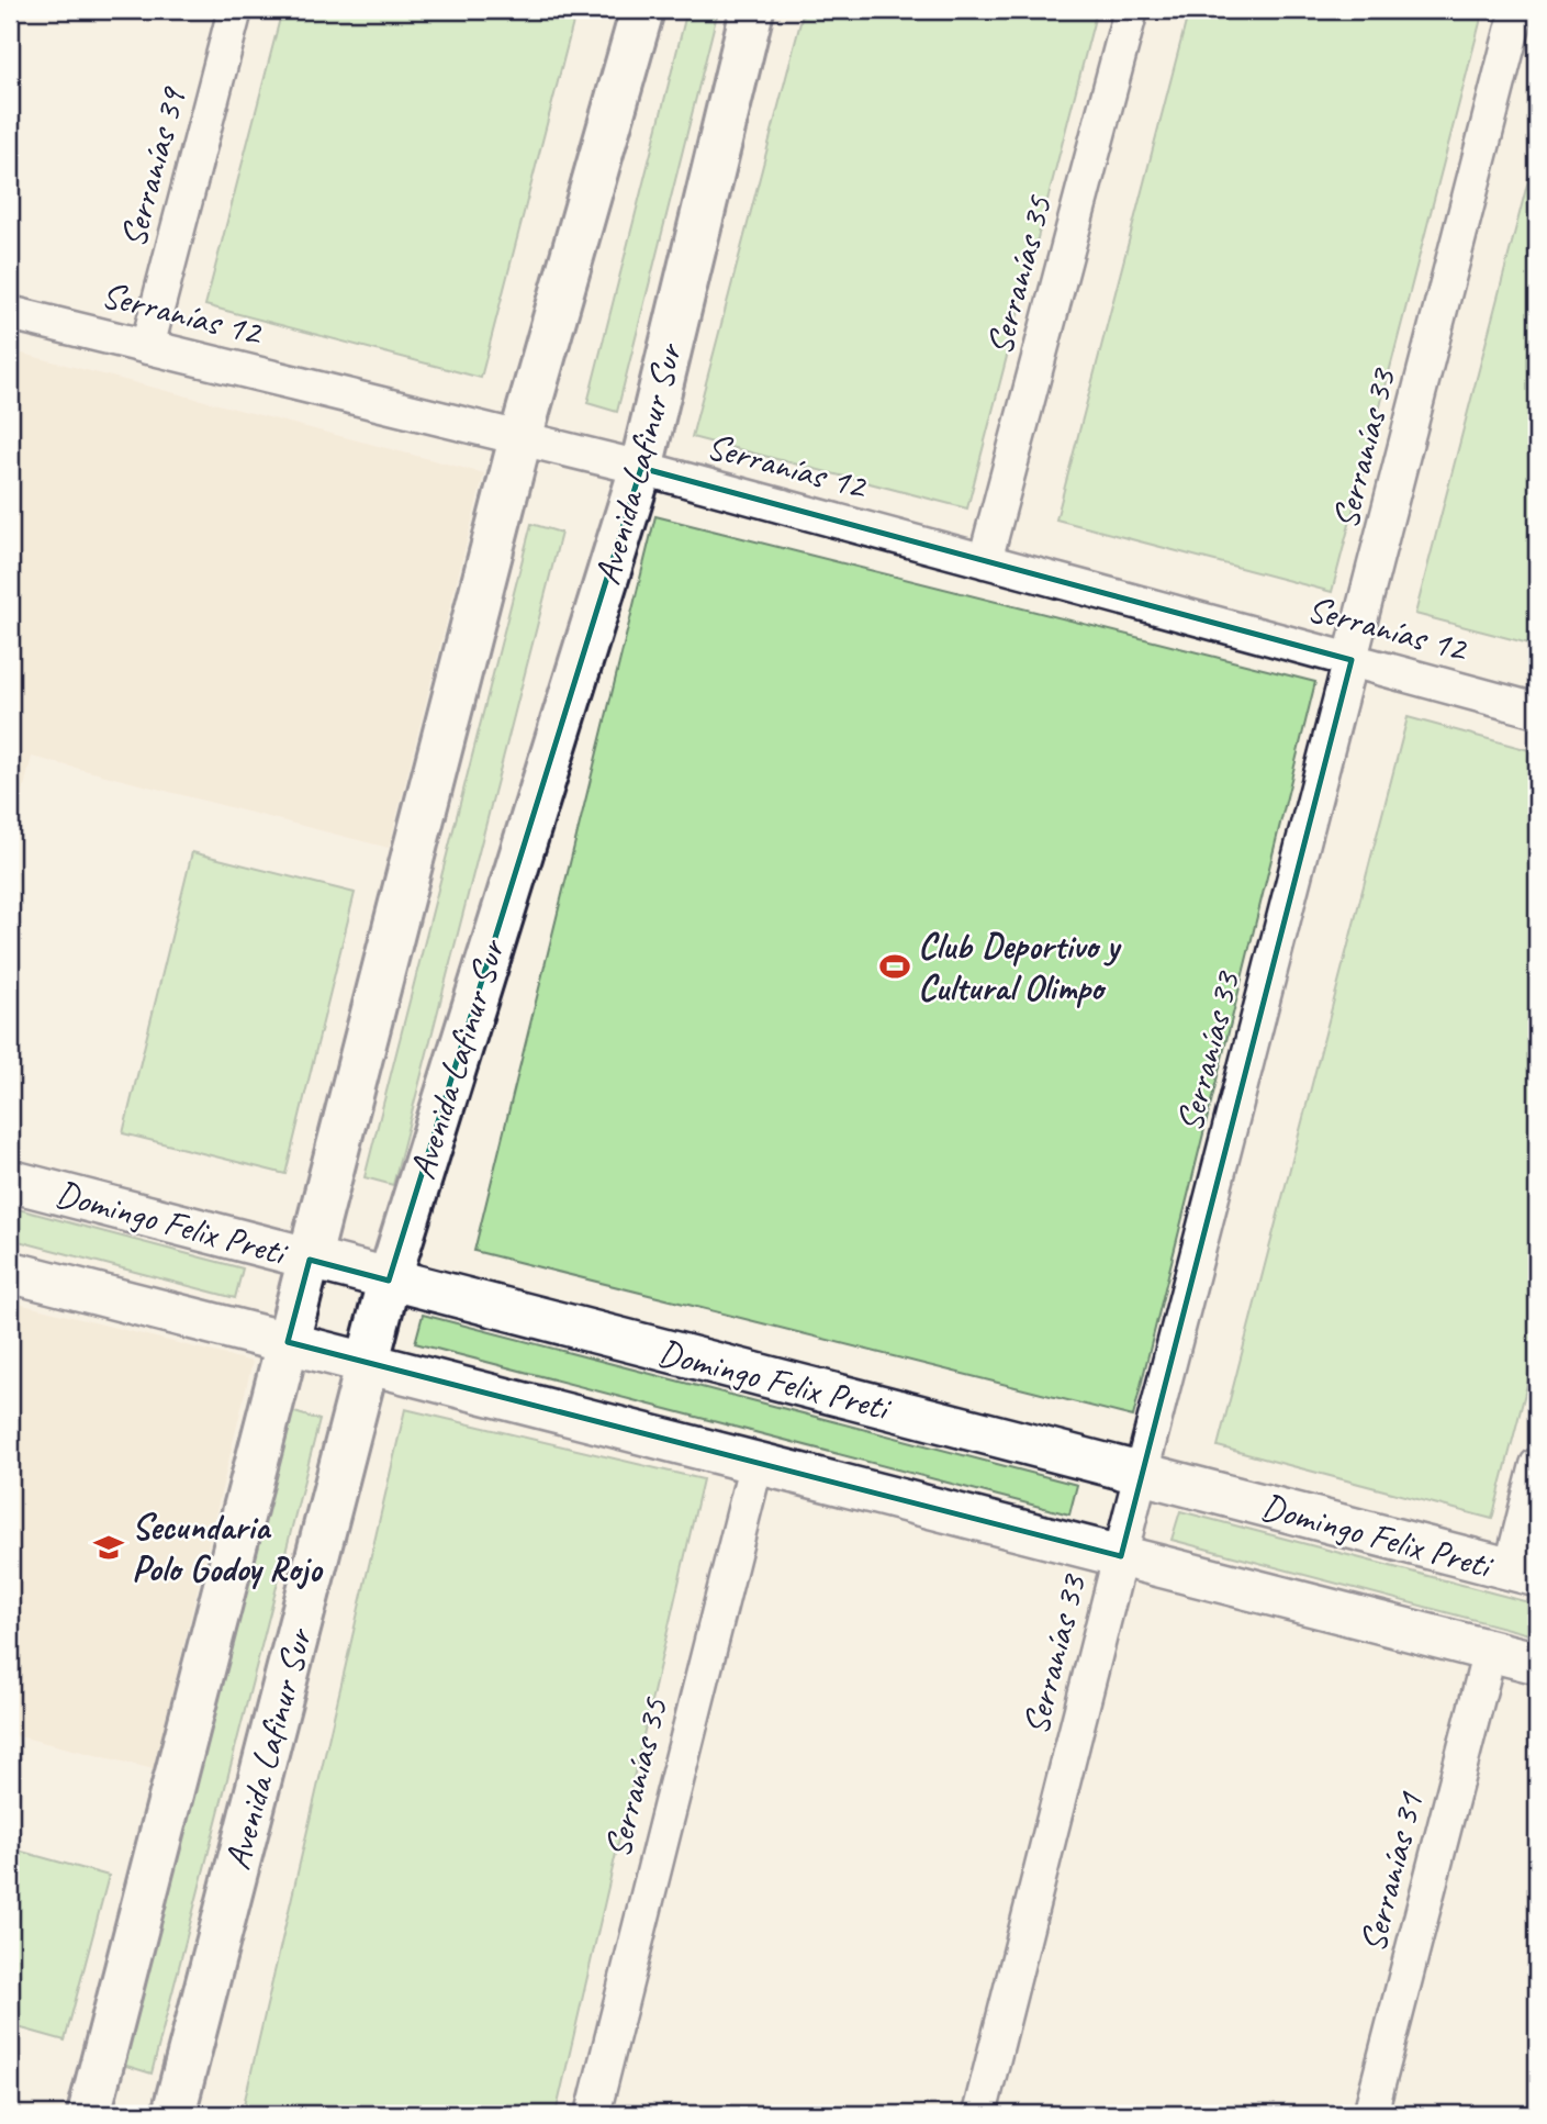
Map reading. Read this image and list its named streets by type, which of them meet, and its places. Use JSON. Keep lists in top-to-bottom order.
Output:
{
  "streets": {
    "main road": ["Avenida Lafinur Sur"],
    "street": [
      "Serranías 39",
      "Serranías 35",
      "Serranías 12",
      "Serranías 33",
      "Domingo Felix Preti",
      "Serranías 31"
    ]
  },
  "crossings": [
    ["Serranías 39", "Serranías 12"],
    ["Serranías 35", "Serranías 12"],
    ["Serranías 12", "Serranías 33"],
    ["Serranías 12", "Avenida Lafinur Sur"],
    ["Serranías 33", "Domingo Felix Preti"],
    ["Avenida Lafinur Sur", "Domingo Felix Preti"]
  ],
  "places": {
    "sports": ["Club Deportivo y Cultural Olimpo"],
    "school or university": ["Secundaria Polo Godoy Rojo"]
  }
}
